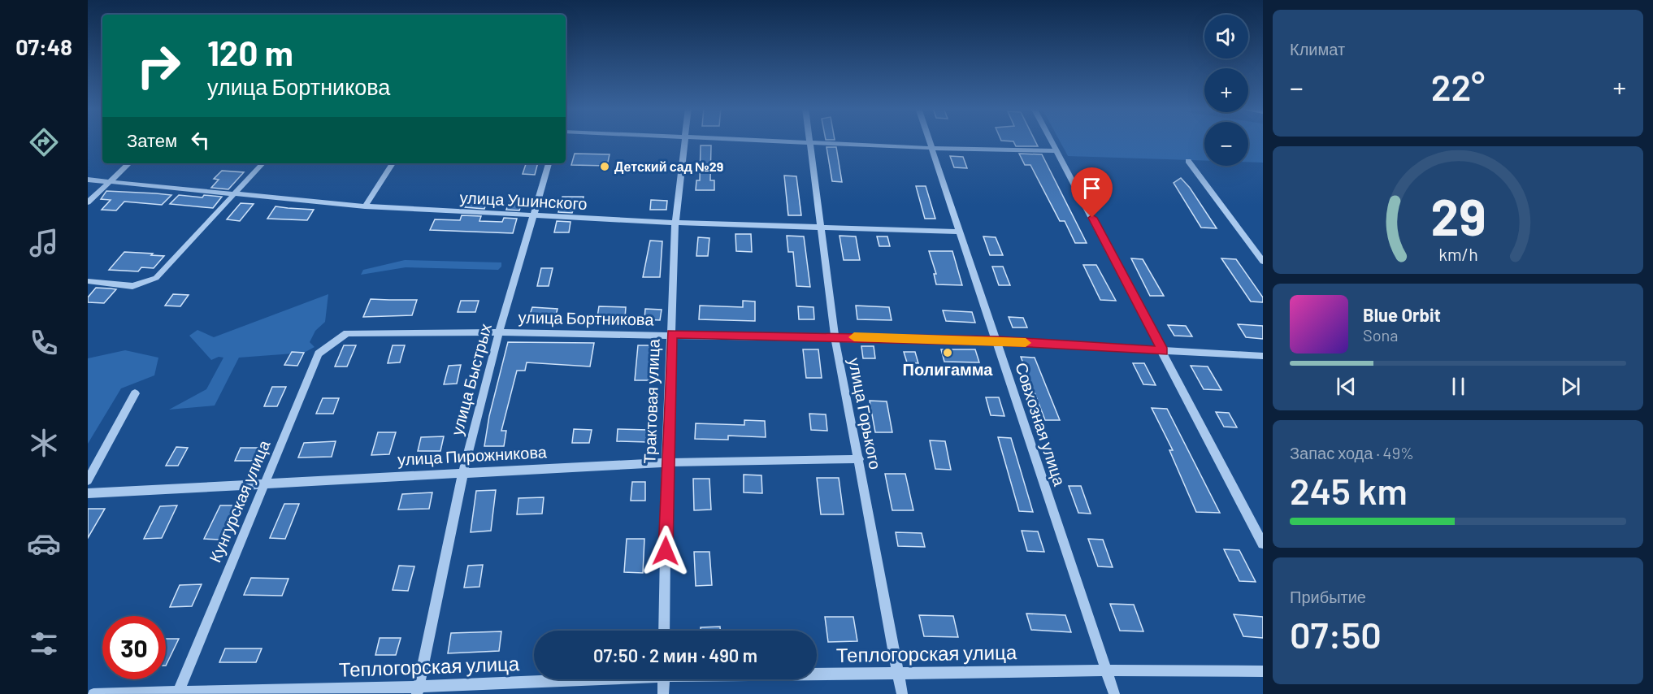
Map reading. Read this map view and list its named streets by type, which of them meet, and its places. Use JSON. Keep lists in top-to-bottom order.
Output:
{
  "streets": {
    "street": [
      "улица Ушинского",
      "улица Бортникова",
      "улица Быстрых",
      "Трактовая улица",
      "улица Горького",
      "Совхозная улица",
      "улица Пирожникова",
      "Кунгурская улица",
      "Теплогорская улица"
    ]
  },
  "crossings": [
    ["улица Ушинского", "улица Быстрых"],
    ["улица Ушинского", "Трактовая улица"],
    ["улица Ушинского", "улица Горького"],
    ["улица Ушинского", "Совхозная улица"],
    ["улица Бортникова", "улица Быстрых"],
    ["улица Бортникова", "Трактовая улица"],
    ["улица Бортникова", "улица Горького"],
    ["улица Бортникова", "Совхозная улица"],
    ["улица Бортникова", "Кунгурская улица"],
    ["улица Быстрых", "улица Пирожникова"],
    ["улица Быстрых", "Теплогорская улица"],
    ["Трактовая улица", "улица Пирожникова"],
    ["улица Горького", "улица Пирожникова"],
    ["улица Горького", "Теплогорская улица"],
    ["Совхозная улица", "Теплогорская улица"],
    ["улица Пирожникова", "Кунгурская улица"],
    ["Кунгурская улица", "Теплогорская улица"]
  ],
  "places": ["Детский сад №29", "Полигамма"],
  "page": {
    "tabs": "07:48",
    "tile": [
      "Климат",
      ["Запас хода · 49%", "245 km"],
      ["Прибытие", "07:50"]
    ],
    "map_buttons": ["+", "−"],
    "turn": ["120 m", "улица Бортникова"],
    "heat": ["−", "22°", "+"],
    "then": "Затем",
    "song": ["Blue Orbit", "Sona"],
    "limit": "30",
    "trip": "07:50 · 2 мин · 490 m",
    "gauge": ["29", "km/h"]
  }
}
